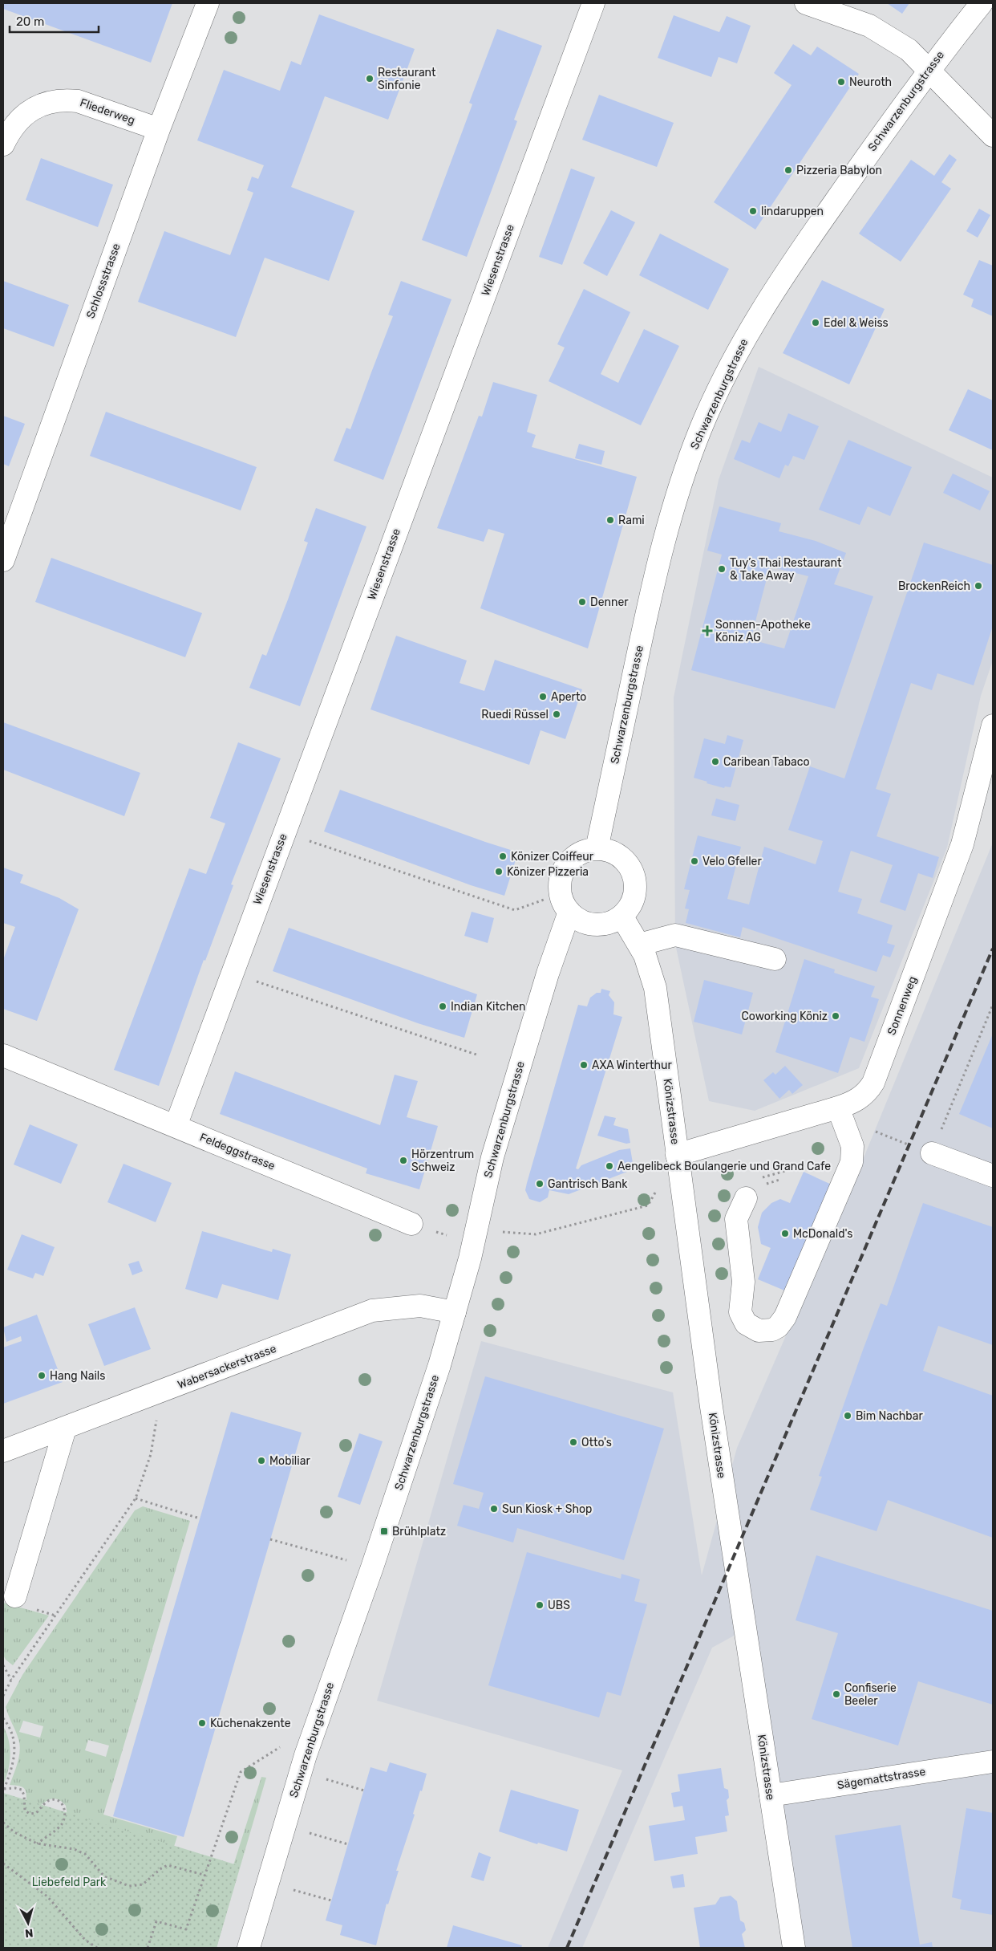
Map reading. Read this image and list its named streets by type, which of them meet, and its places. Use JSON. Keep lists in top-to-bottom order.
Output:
{
  "streets": {
    "street": [
      "Schwarzenburgstrasse",
      "Fliederweg",
      "Wiesenstrasse",
      "Schlossstrasse",
      "Sonnenweg",
      "Könizstrasse",
      "Feldeggstrasse",
      "Wabersackerstrasse",
      "Sägemattstrasse"
    ]
  },
  "crossings": [
    ["Schwarzenburgstrasse", "Könizstrasse"],
    ["Schwarzenburgstrasse", "Wabersackerstrasse"],
    ["Fliederweg", "Schlossstrasse"],
    ["Wiesenstrasse", "Feldeggstrasse"],
    ["Sonnenweg", "Könizstrasse"],
    ["Könizstrasse", "Sägemattstrasse"]
  ],
  "parks": ["Liebefeld Park"],
  "places": {
    "other": [
      "Restaurant Sinfonie",
      "Neuroth",
      "Pizzeria Babylon",
      "lindaruppen",
      "Edel & Weiss",
      "Rami",
      "Tuy’s Thai Restaurant & Take Away",
      "BrockenReich",
      "Denner",
      "Aperto",
      "Ruedi Rüssel",
      "Caribean Tabaco",
      "Könizer Coiffeur",
      "Velo Gfeller",
      "Könizer Pizzeria",
      "Indian Kitchen",
      "Coworking Köniz",
      "AXA Winterthur",
      "Hörzentrum Schweiz",
      "Aengelibeck Boulangerie und Grand Cafe",
      "Gantrisch Bank",
      "McDonald's",
      "Hang Nails",
      "Bim Nachbar",
      "Otto's",
      "Mobiliar",
      "Sun Kiosk + Shop",
      "UBS",
      "Confiserie Beeler",
      "Küchenakzente"
    ],
    "health": ["Sonnen-Apotheke Köniz AG"],
    "transit": ["Brühlplatz"]
  },
  "scale_bar": "20 m",
  "north": "bottom"
}
